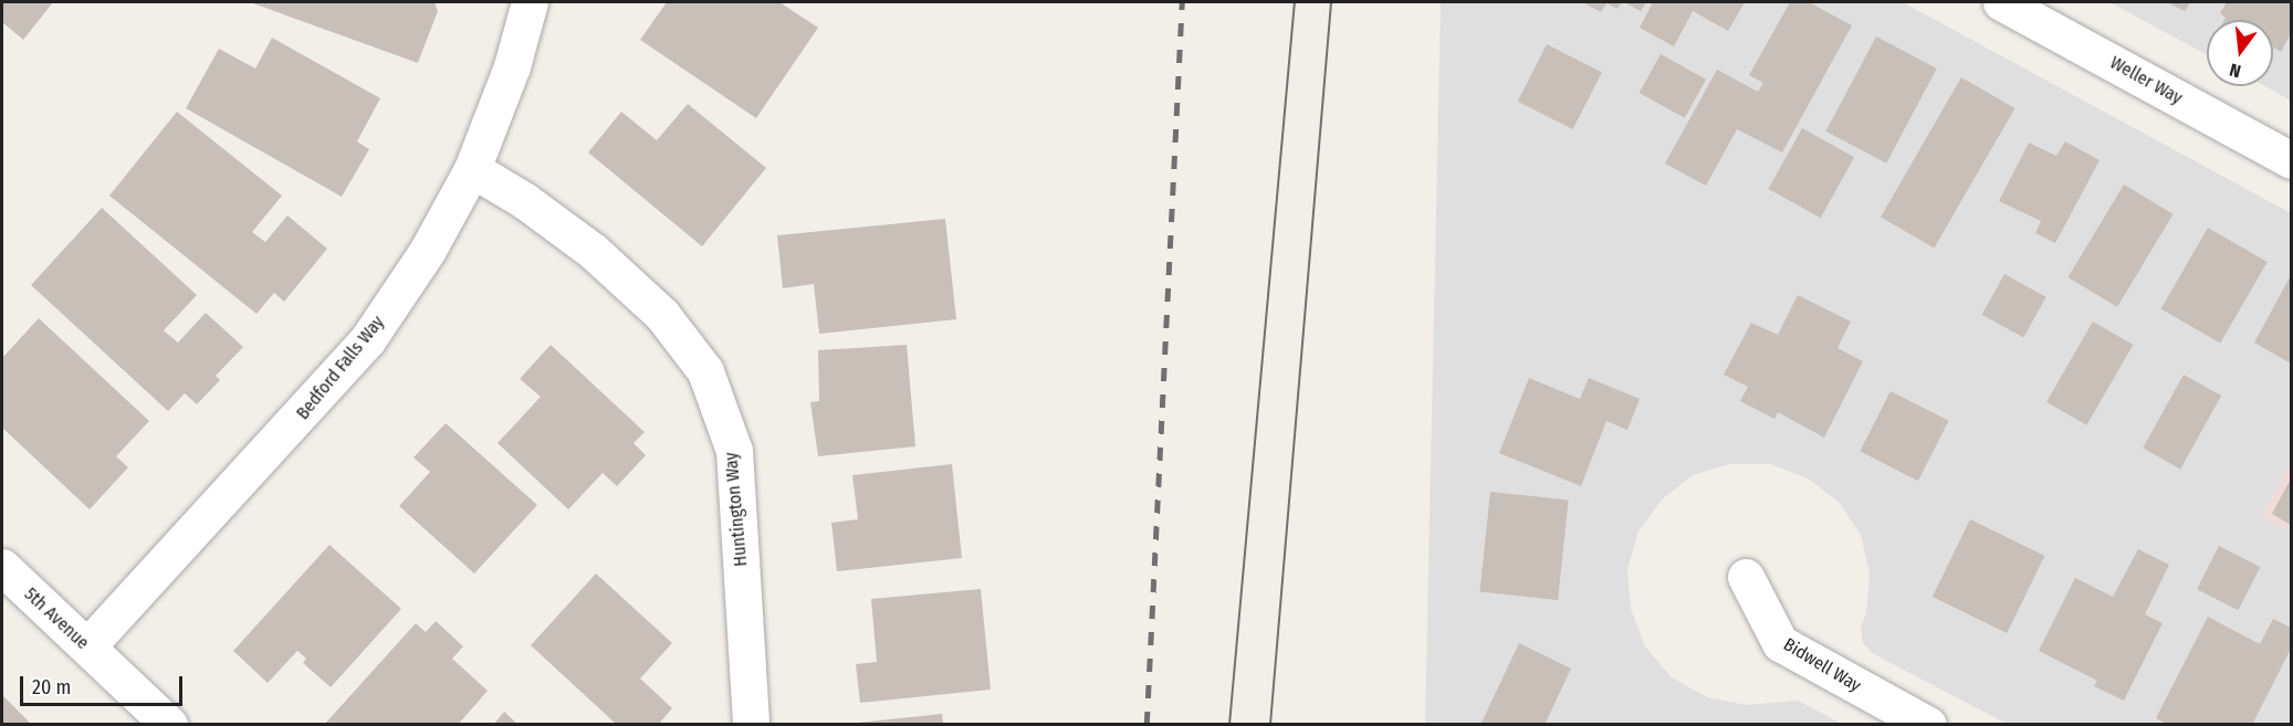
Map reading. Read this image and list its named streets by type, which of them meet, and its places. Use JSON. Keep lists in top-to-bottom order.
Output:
{
  "streets": {
    "street": [
      "Weller Way",
      "Bedford Falls Way",
      "Huntington Way",
      "5th Avenue",
      "Bidwell Way"
    ]
  },
  "crossings": [
    ["Bedford Falls Way", "Huntington Way"],
    ["Bedford Falls Way", "5th Avenue"]
  ],
  "scale_bar": "20 m",
  "north": "bottom"
}
